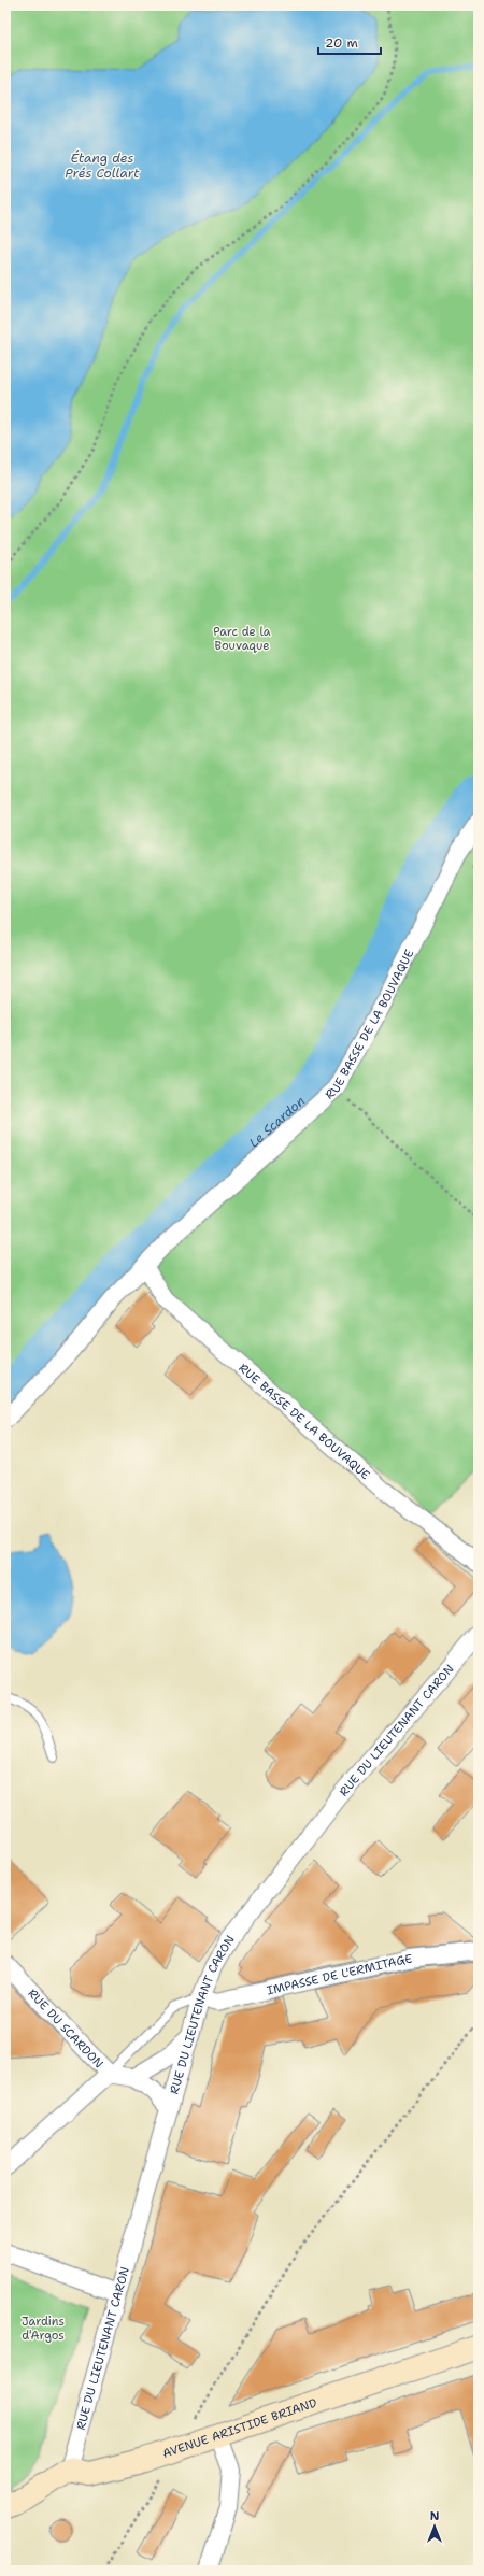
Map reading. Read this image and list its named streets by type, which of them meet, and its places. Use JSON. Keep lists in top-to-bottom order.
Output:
{
  "streets": {
    "main road": ["AVENUE ARISTIDE BRIAND"],
    "street": [
      "RUE BASSE DE LA BOUVAQUE",
      "RUE DU LIEUTENANT CARON",
      "IMPASSE DE L'ERMITAGE",
      "RUE DU SCARDON"
    ]
  },
  "crossings": [
    ["RUE DU LIEUTENANT CARON", "IMPASSE DE L'ERMITAGE"],
    ["RUE DU LIEUTENANT CARON", "AVENUE ARISTIDE BRIAND"]
  ],
  "water": ["Étang des Prés Collart", "Le Scardon"],
  "parks": ["Parc de la Bouvaque", "Jardins d'Argos"],
  "scale_bar": "20 m",
  "north": "top"
}
